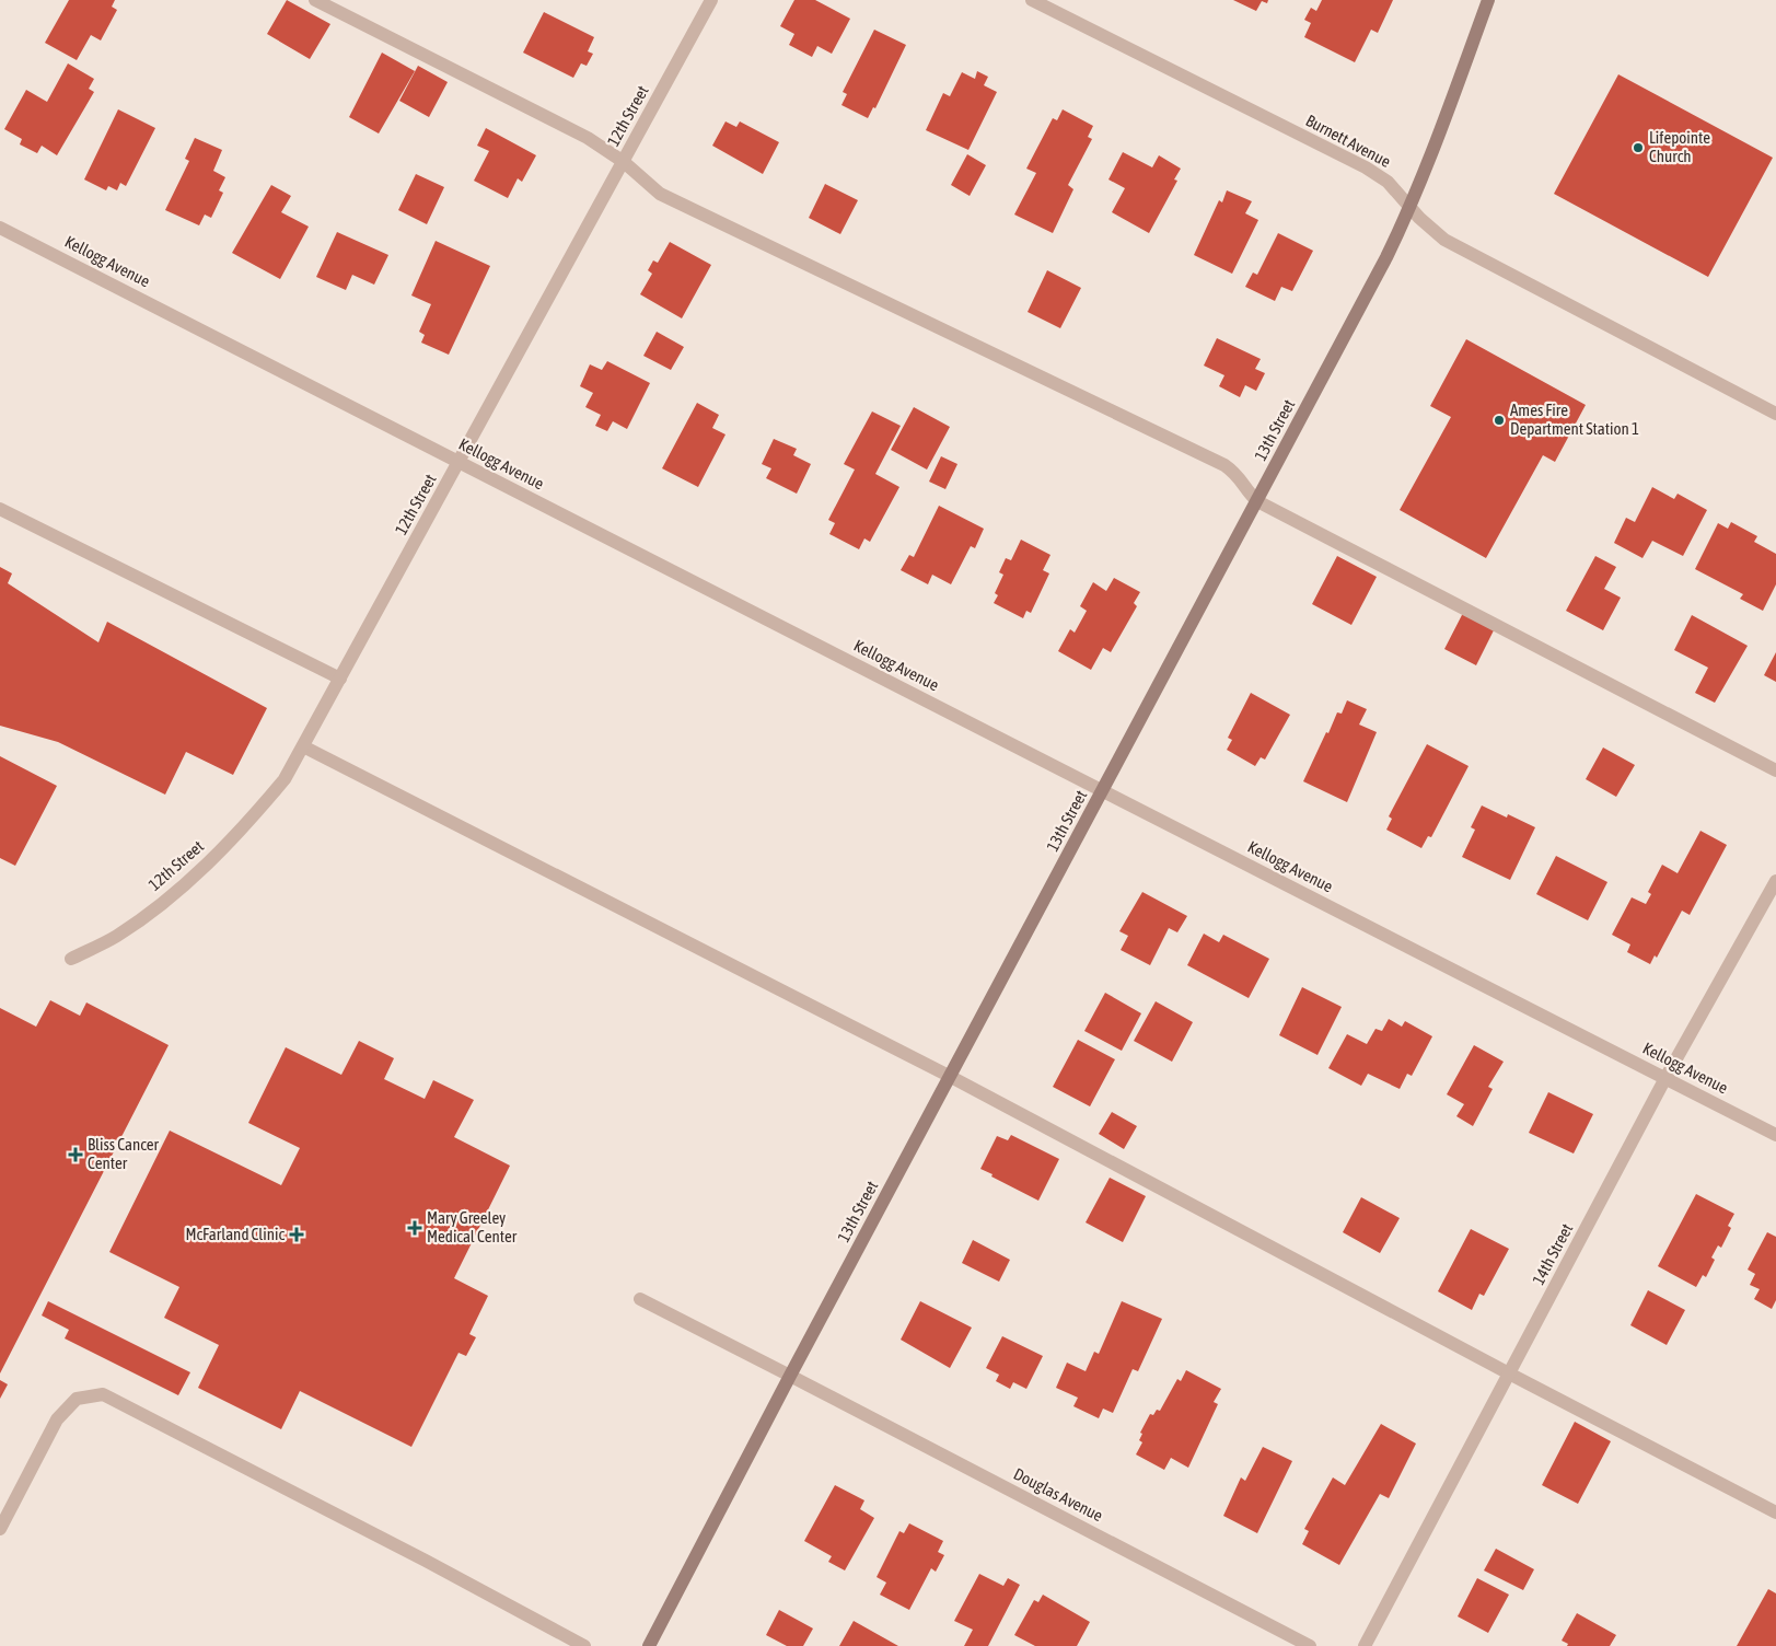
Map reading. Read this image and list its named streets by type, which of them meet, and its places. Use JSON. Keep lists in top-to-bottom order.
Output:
{
  "streets": {
    "main road": ["13th Street"],
    "street": [
      "12th Street",
      "Burnett Avenue",
      "Kellogg Avenue",
      "14th Street",
      "Douglas Avenue"
    ]
  },
  "crossings": [
    ["12th Street", "Kellogg Avenue"],
    ["Burnett Avenue", "13th Street"],
    ["Kellogg Avenue", "13th Street"],
    ["Kellogg Avenue", "14th Street"],
    ["13th Street", "Douglas Avenue"]
  ],
  "places": {
    "other": ["Lifepointe Church", "Ames Fire Department Station 1"],
    "health": ["Bliss Cancer Center", "Mary Greeley Medical Center", "McFarland Clinic"]
  }
}
